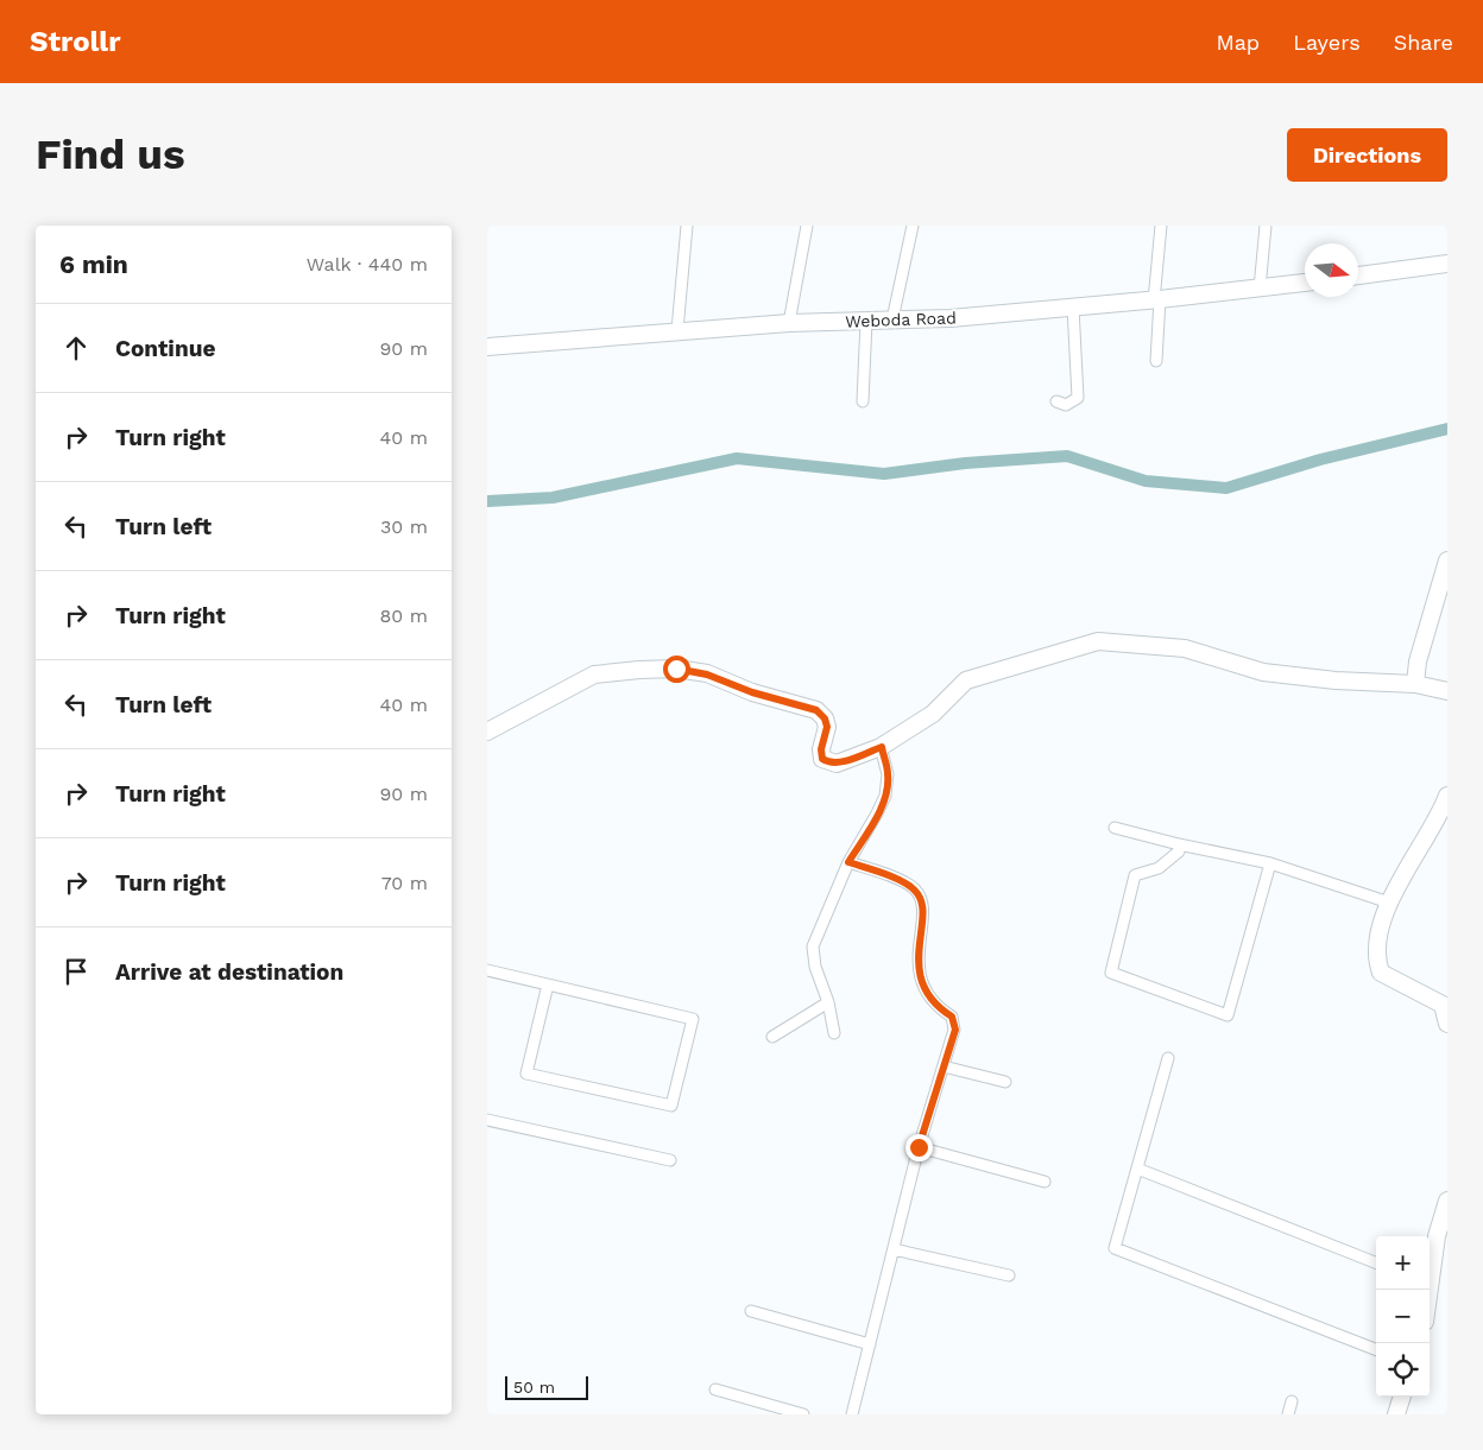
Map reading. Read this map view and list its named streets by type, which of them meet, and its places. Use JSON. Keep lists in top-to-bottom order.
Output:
{
  "streets": {
    "street": ["Weboda Road"]
  },
  "scale_bar": "50 m",
  "north": "right",
  "page": {
    "header": "Strollr",
    "nav": ["Map", "Layers", "Share"],
    "buttons": "Directions",
    "title": "Find us",
    "heading": ["6 min", "Walk · 440 m"],
    "list": [
      ["Continue", "90 m"],
      ["Turn right", "40 m"],
      ["Turn left", "30 m"],
      ["Turn right", "80 m"],
      ["Turn left", "40 m"],
      ["Turn right", "90 m"],
      ["Turn right", "70 m"],
      "Arrive at destination"
    ],
    "map_buttons": ["+", "−"],
    "scale": "50 m"
  }
}
